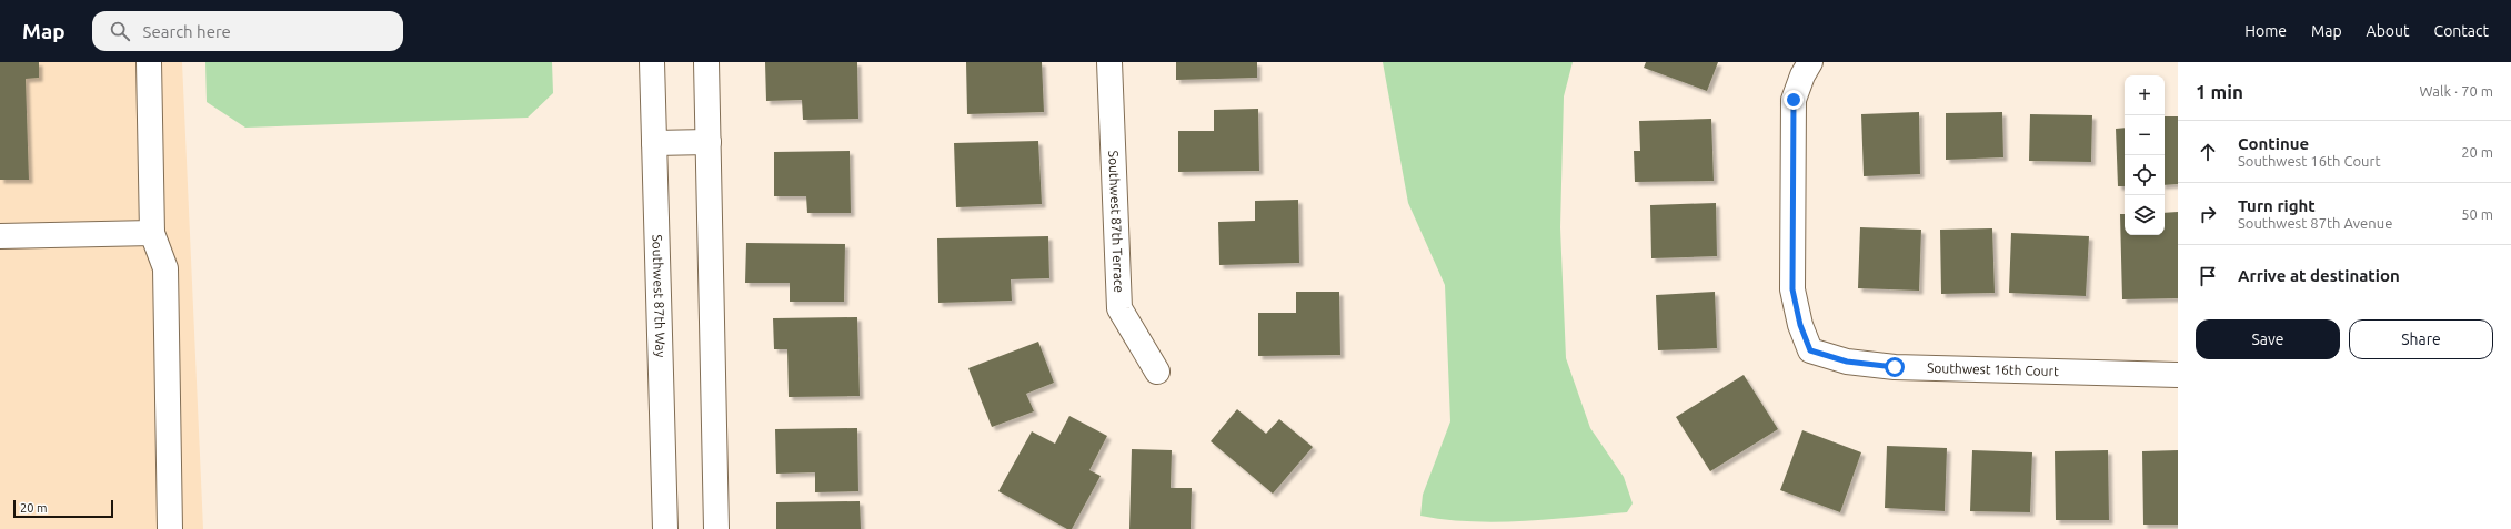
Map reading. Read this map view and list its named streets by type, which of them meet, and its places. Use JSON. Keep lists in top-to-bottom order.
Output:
{
  "streets": {
    "street": ["Southwest 87th Terrace", "Southwest 87th Way", "Southwest 16th Court"]
  },
  "scale_bar": "20 m",
  "page": {
    "header": "Map",
    "search": "Search here",
    "nav": [
      "Home",
      "Map",
      "About",
      "Contact"
    ],
    "heading": ["1 min", "Walk · 70 m"],
    "map_buttons": ["+", "−"],
    "list": [
      ["Continue", "Southwest 16th Court", "20 m"],
      ["Turn right", "Southwest 87th Avenue", "50 m"],
      "Arrive at destination"
    ],
    "buttons": ["Save", "Share"],
    "scale": "20 m"
  }
}
